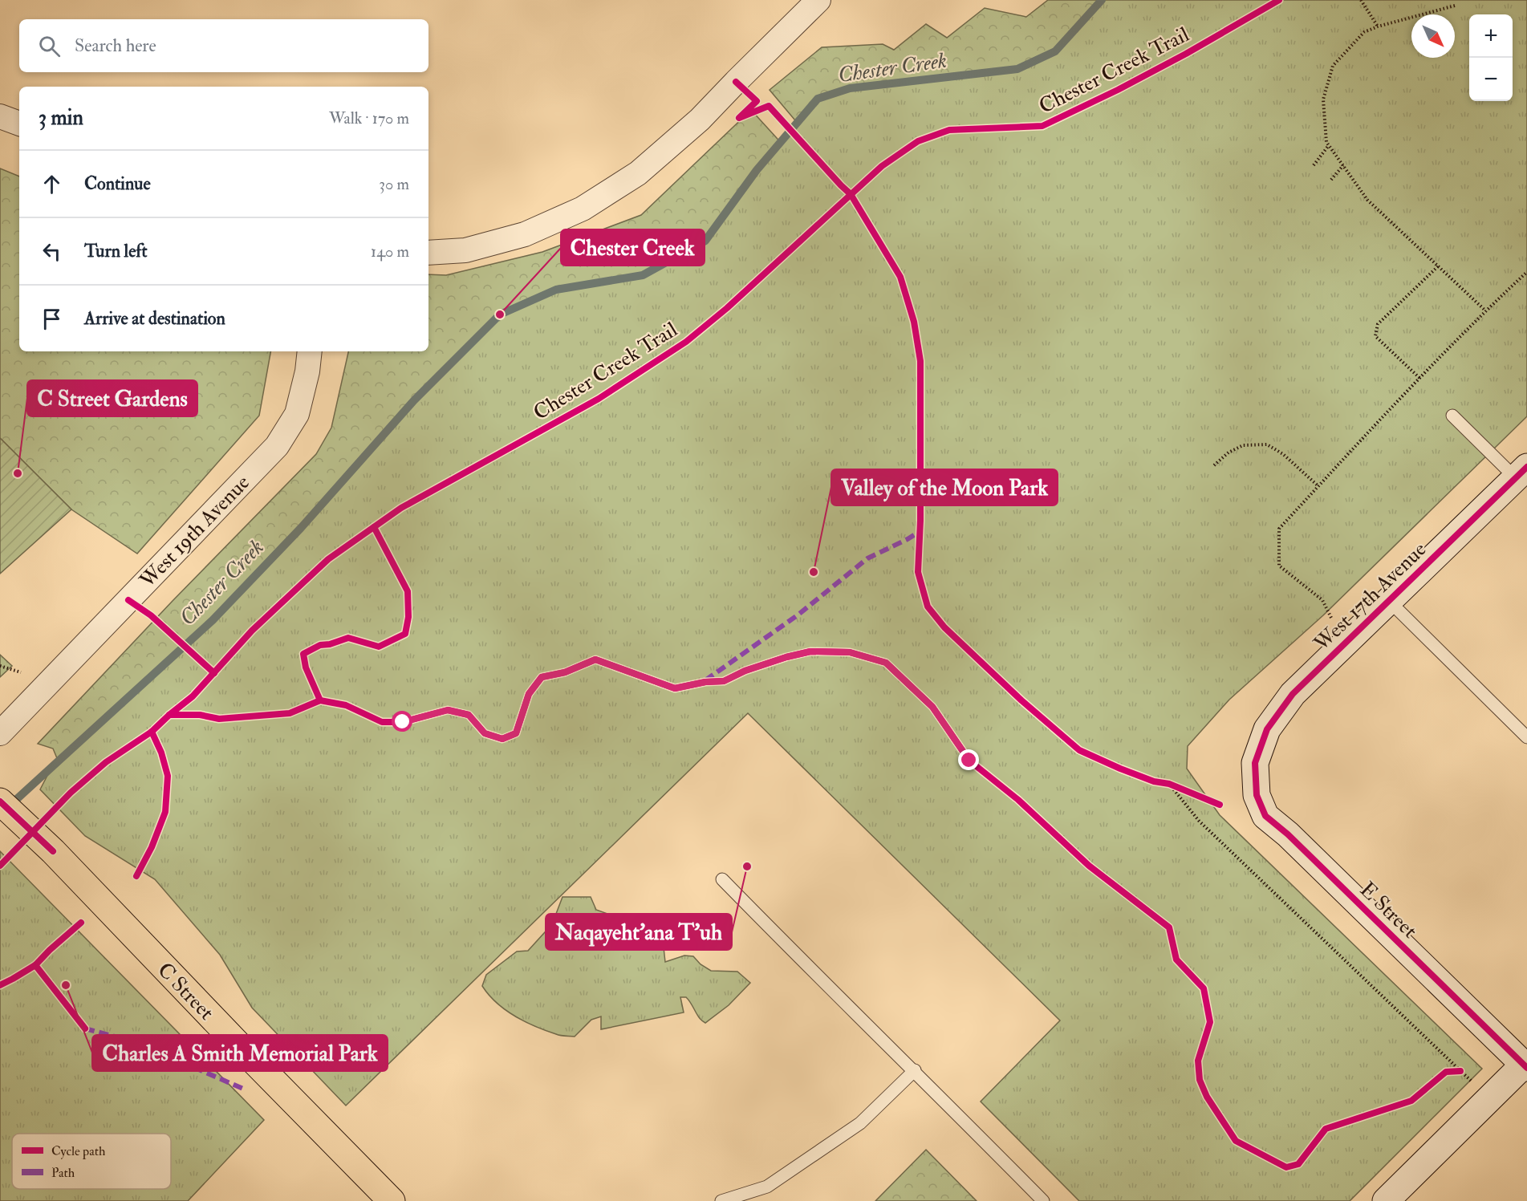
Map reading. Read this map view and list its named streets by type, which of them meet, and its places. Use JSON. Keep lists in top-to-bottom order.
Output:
{
  "streets": {
    "main road": ["West 17th Avenue", "E Street", "C Street"],
    "street": ["West 19th Avenue"],
    "cycle path": ["Chester Creek Trail"]
  },
  "crossings": [
    ["West 17th Avenue", "E Street"]
  ],
  "water": ["Chester Creek"],
  "places": [
    "Chester Creek",
    "C Street Gardens",
    "Valley of the Moon Park",
    "Naqayeht'ana T'uh",
    "Charles A Smith Memorial Park"
  ],
  "legend": ["Cycle path", "Path"],
  "north": "bottom right",
  "page": {
    "map_buttons": ["+", "−"],
    "search": "Search here",
    "heading": ["3 min", "Walk · 170 m"],
    "list": [
      ["Continue", "30 m"],
      ["Turn left", "140 m"],
      "Arrive at destination"
    ]
  }
}
